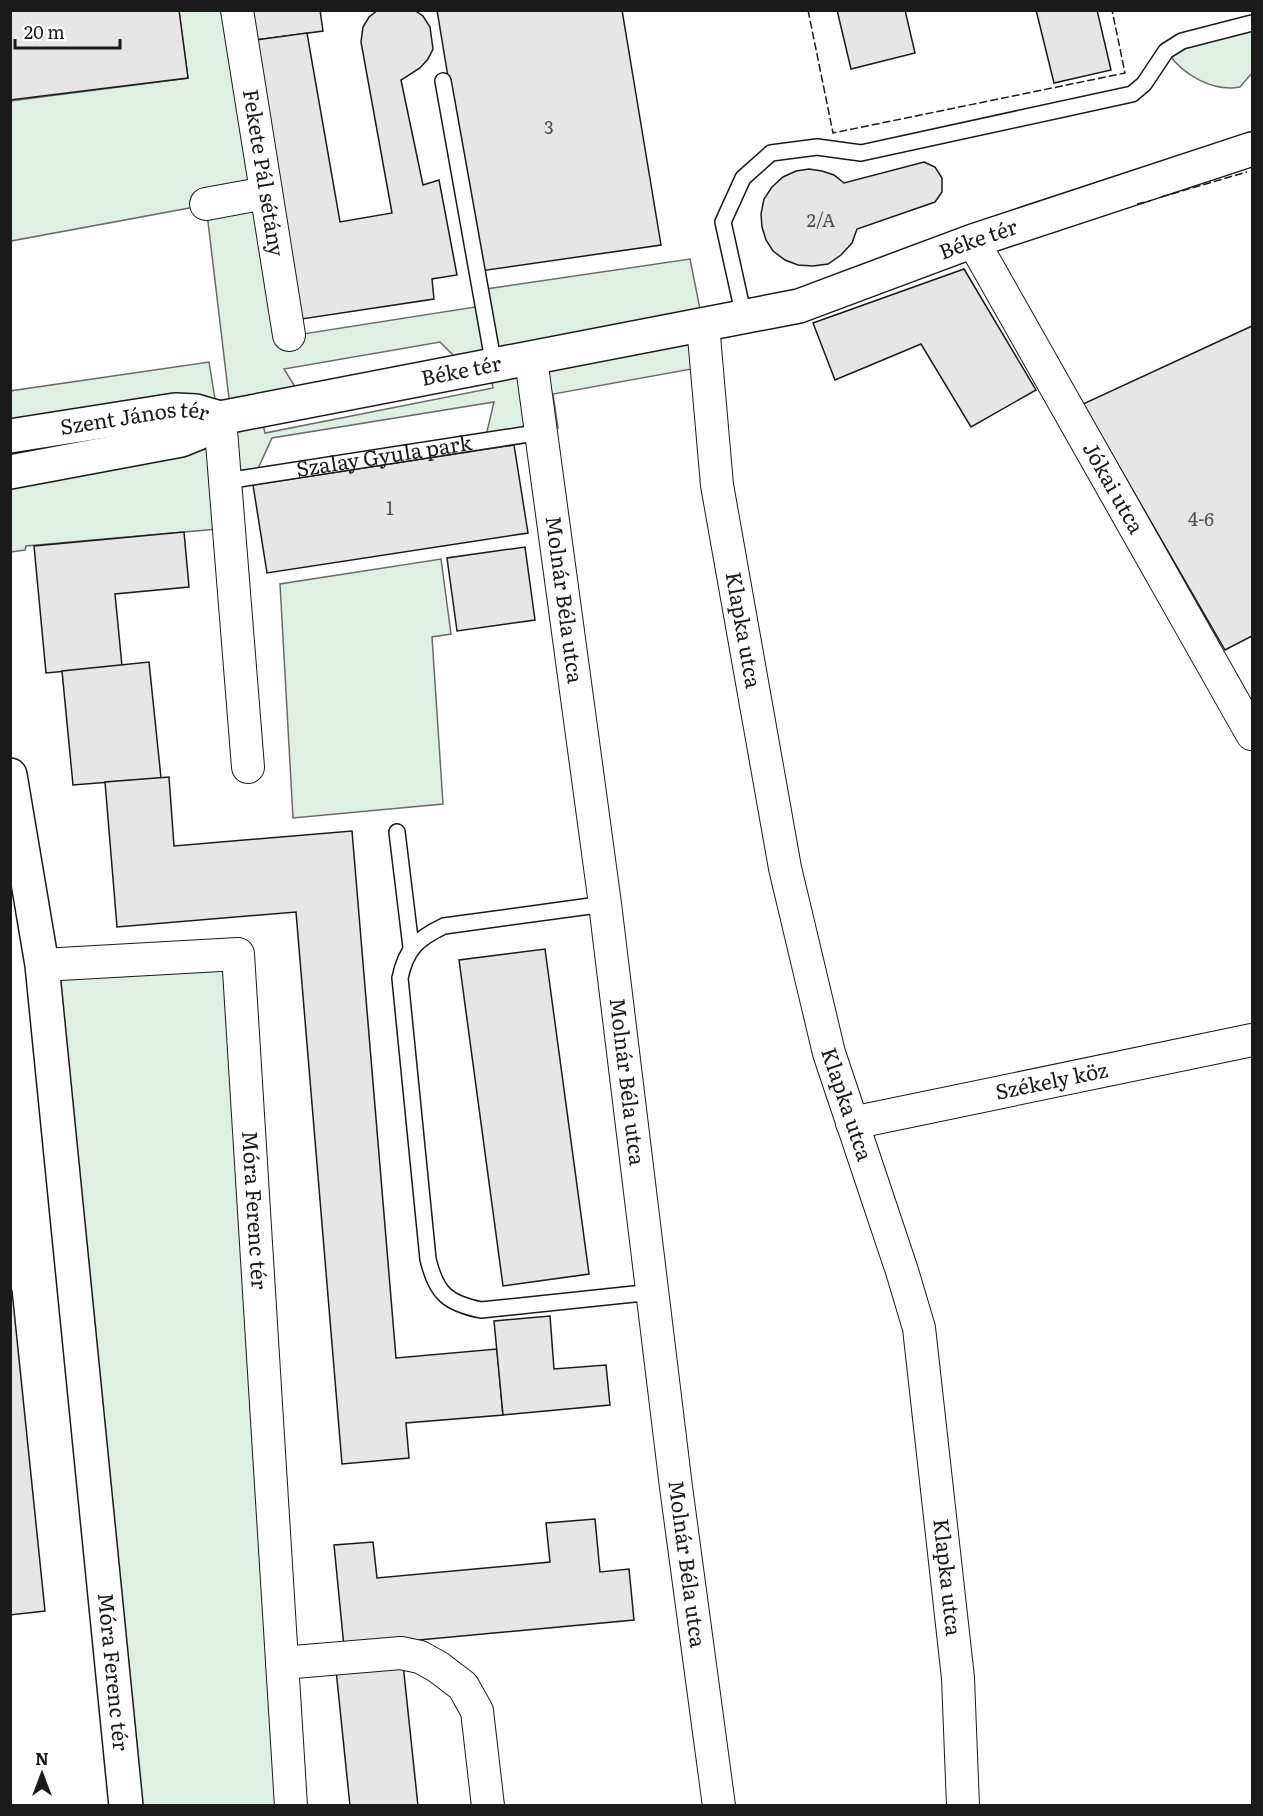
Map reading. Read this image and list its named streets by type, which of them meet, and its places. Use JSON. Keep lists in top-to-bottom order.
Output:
{
  "streets": {
    "street": [
      "Fekete Pál sétány",
      "Béke tér",
      "Szent János tér",
      "Jókai utca",
      "Molnár Béla utca",
      "Klapka utca",
      "Székely köz",
      "Móra Ferenc tér"
    ],
    "lane": ["Szalay Gyula park"]
  },
  "crossings": [
    ["Béke tér", "Szent János tér"],
    ["Béke tér", "Jókai utca"],
    ["Béke tér", "Molnár Béla utca"],
    ["Béke tér", "Klapka utca"],
    ["Szalay Gyula park", "Molnár Béla utca"],
    ["Klapka utca", "Székely köz"]
  ],
  "house_numbers": [
    "3",
    "2/A",
    "1",
    "4-6"
  ],
  "scale_bar": "20 m",
  "north": "top"
}
